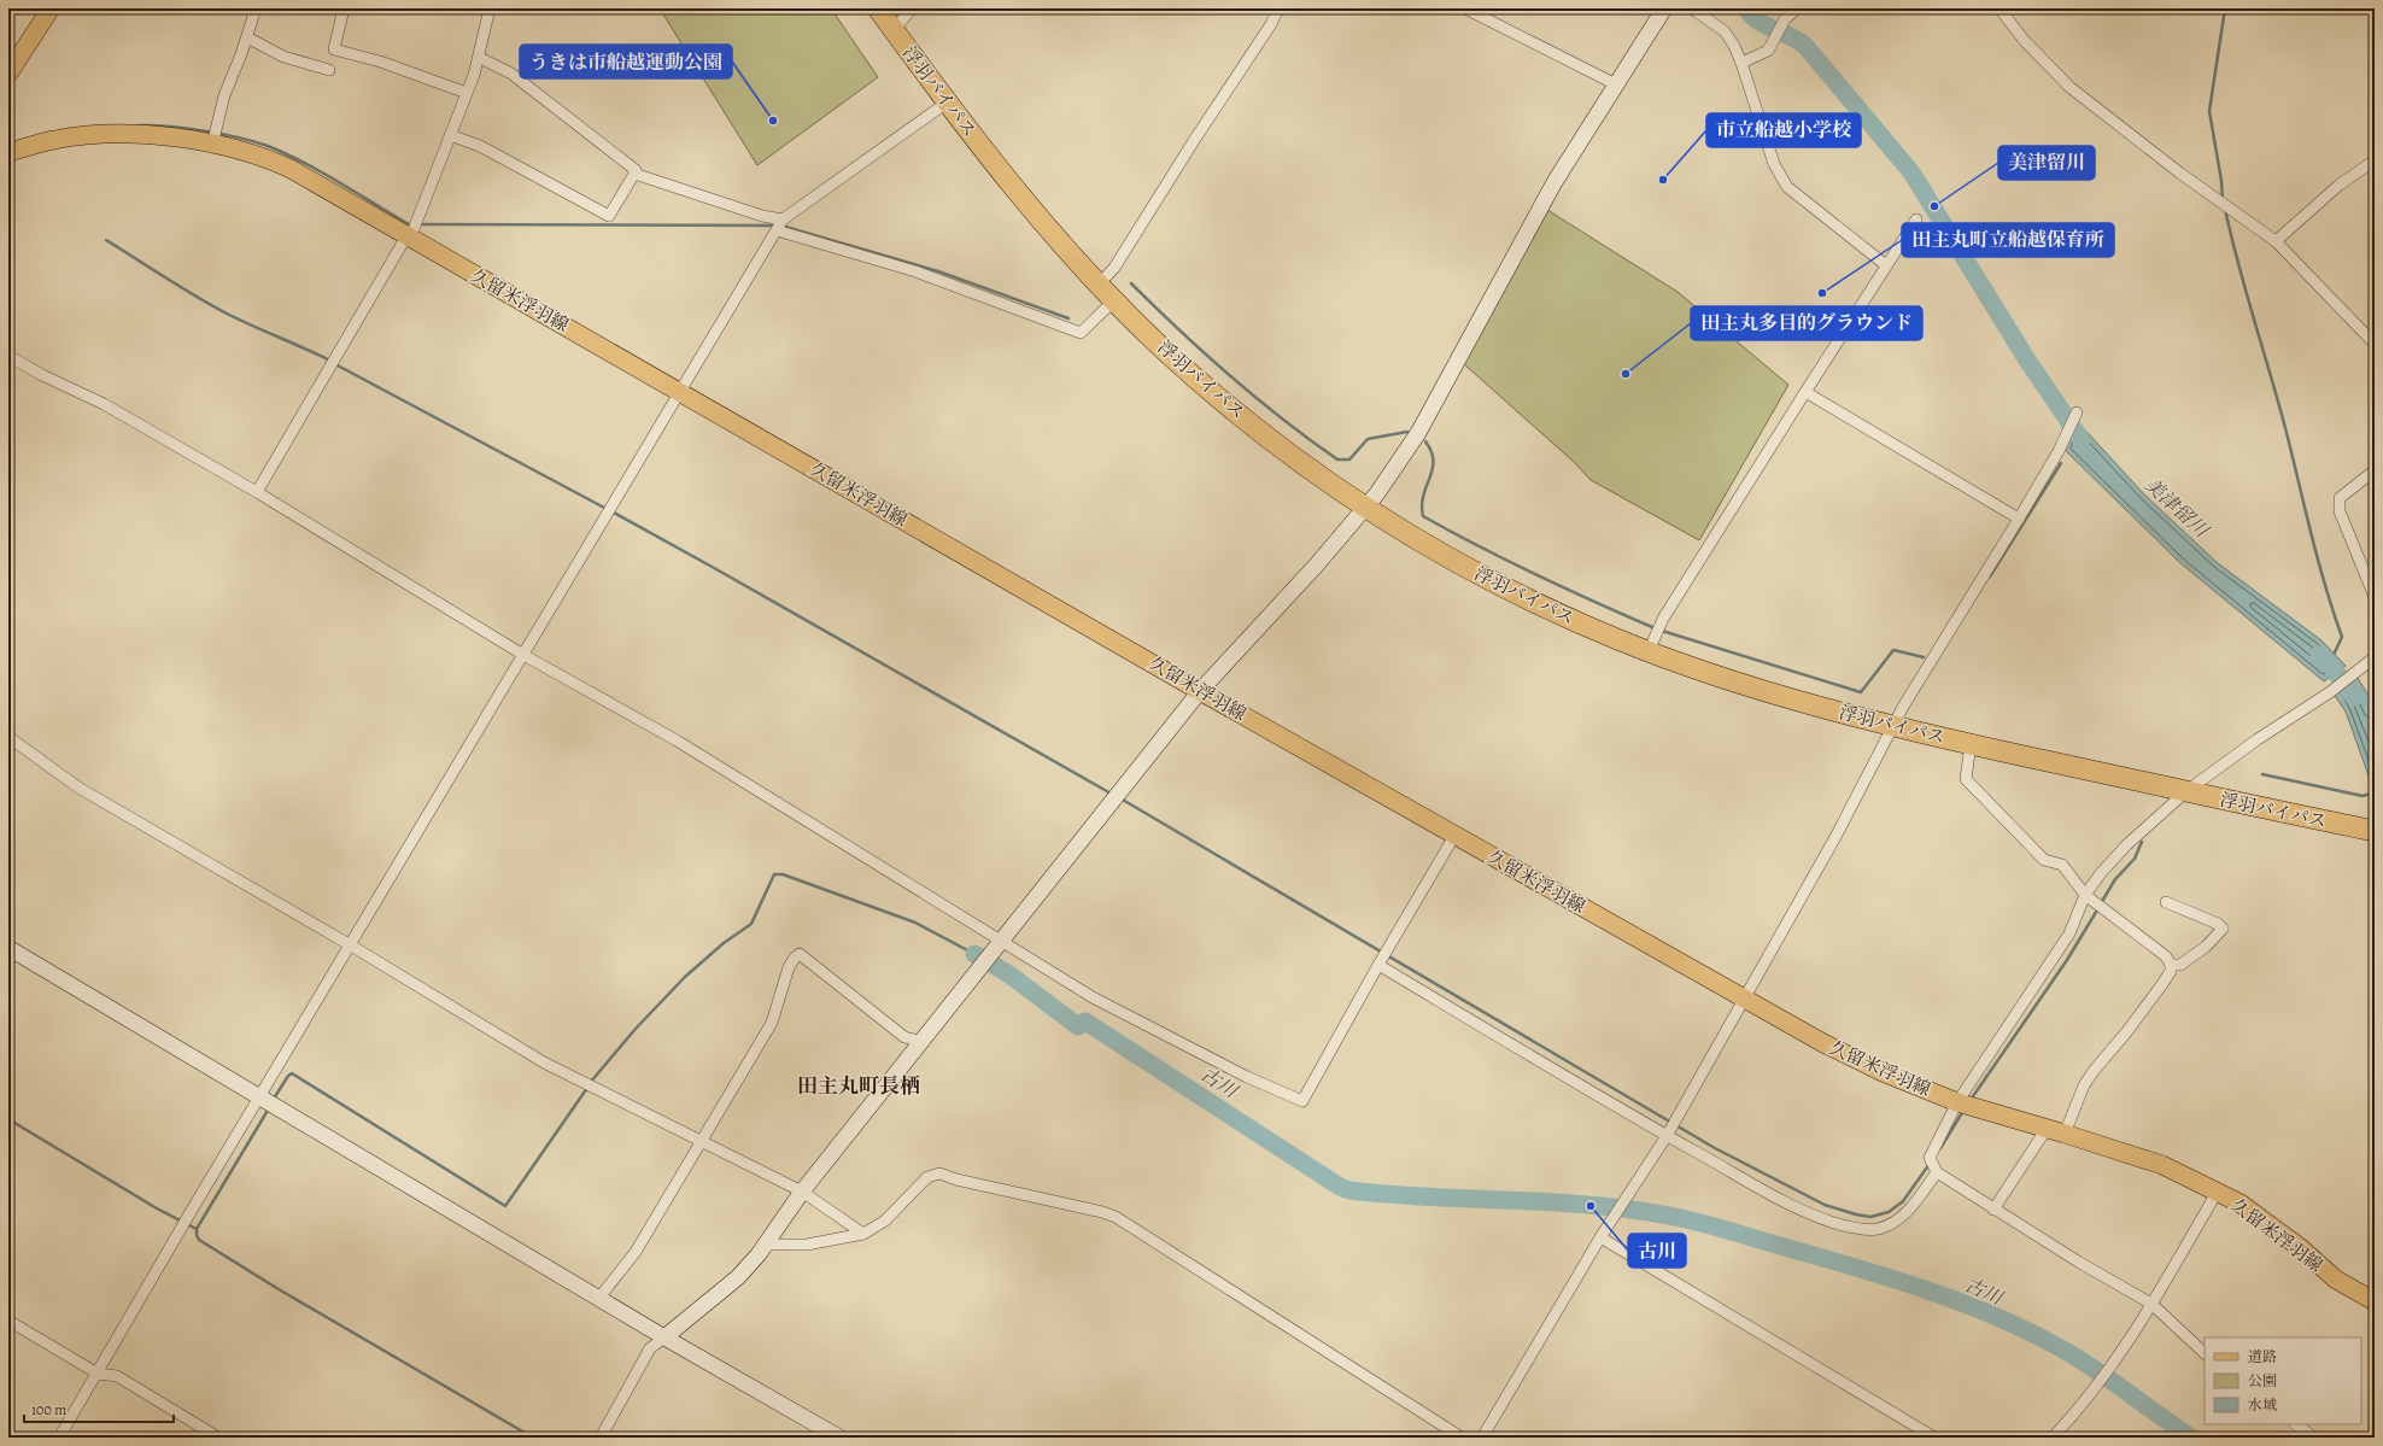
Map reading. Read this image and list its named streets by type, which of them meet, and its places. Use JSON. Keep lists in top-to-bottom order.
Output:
{
  "streets": {
    "highway": ["浮羽バイパス"],
    "main road": ["久留米浮羽線"]
  },
  "districts": ["田主丸町長栖"],
  "water": ["美津留川", "古川"],
  "places": [
    "うきは市船越運動公園",
    "市立船越小学校",
    "美津留川",
    "田主丸町立船越保育所",
    "田主丸多目的グラウンド",
    "古川"
  ],
  "legend": ["道路", "公園", "水域"],
  "scale_bar": "100 m"
}
